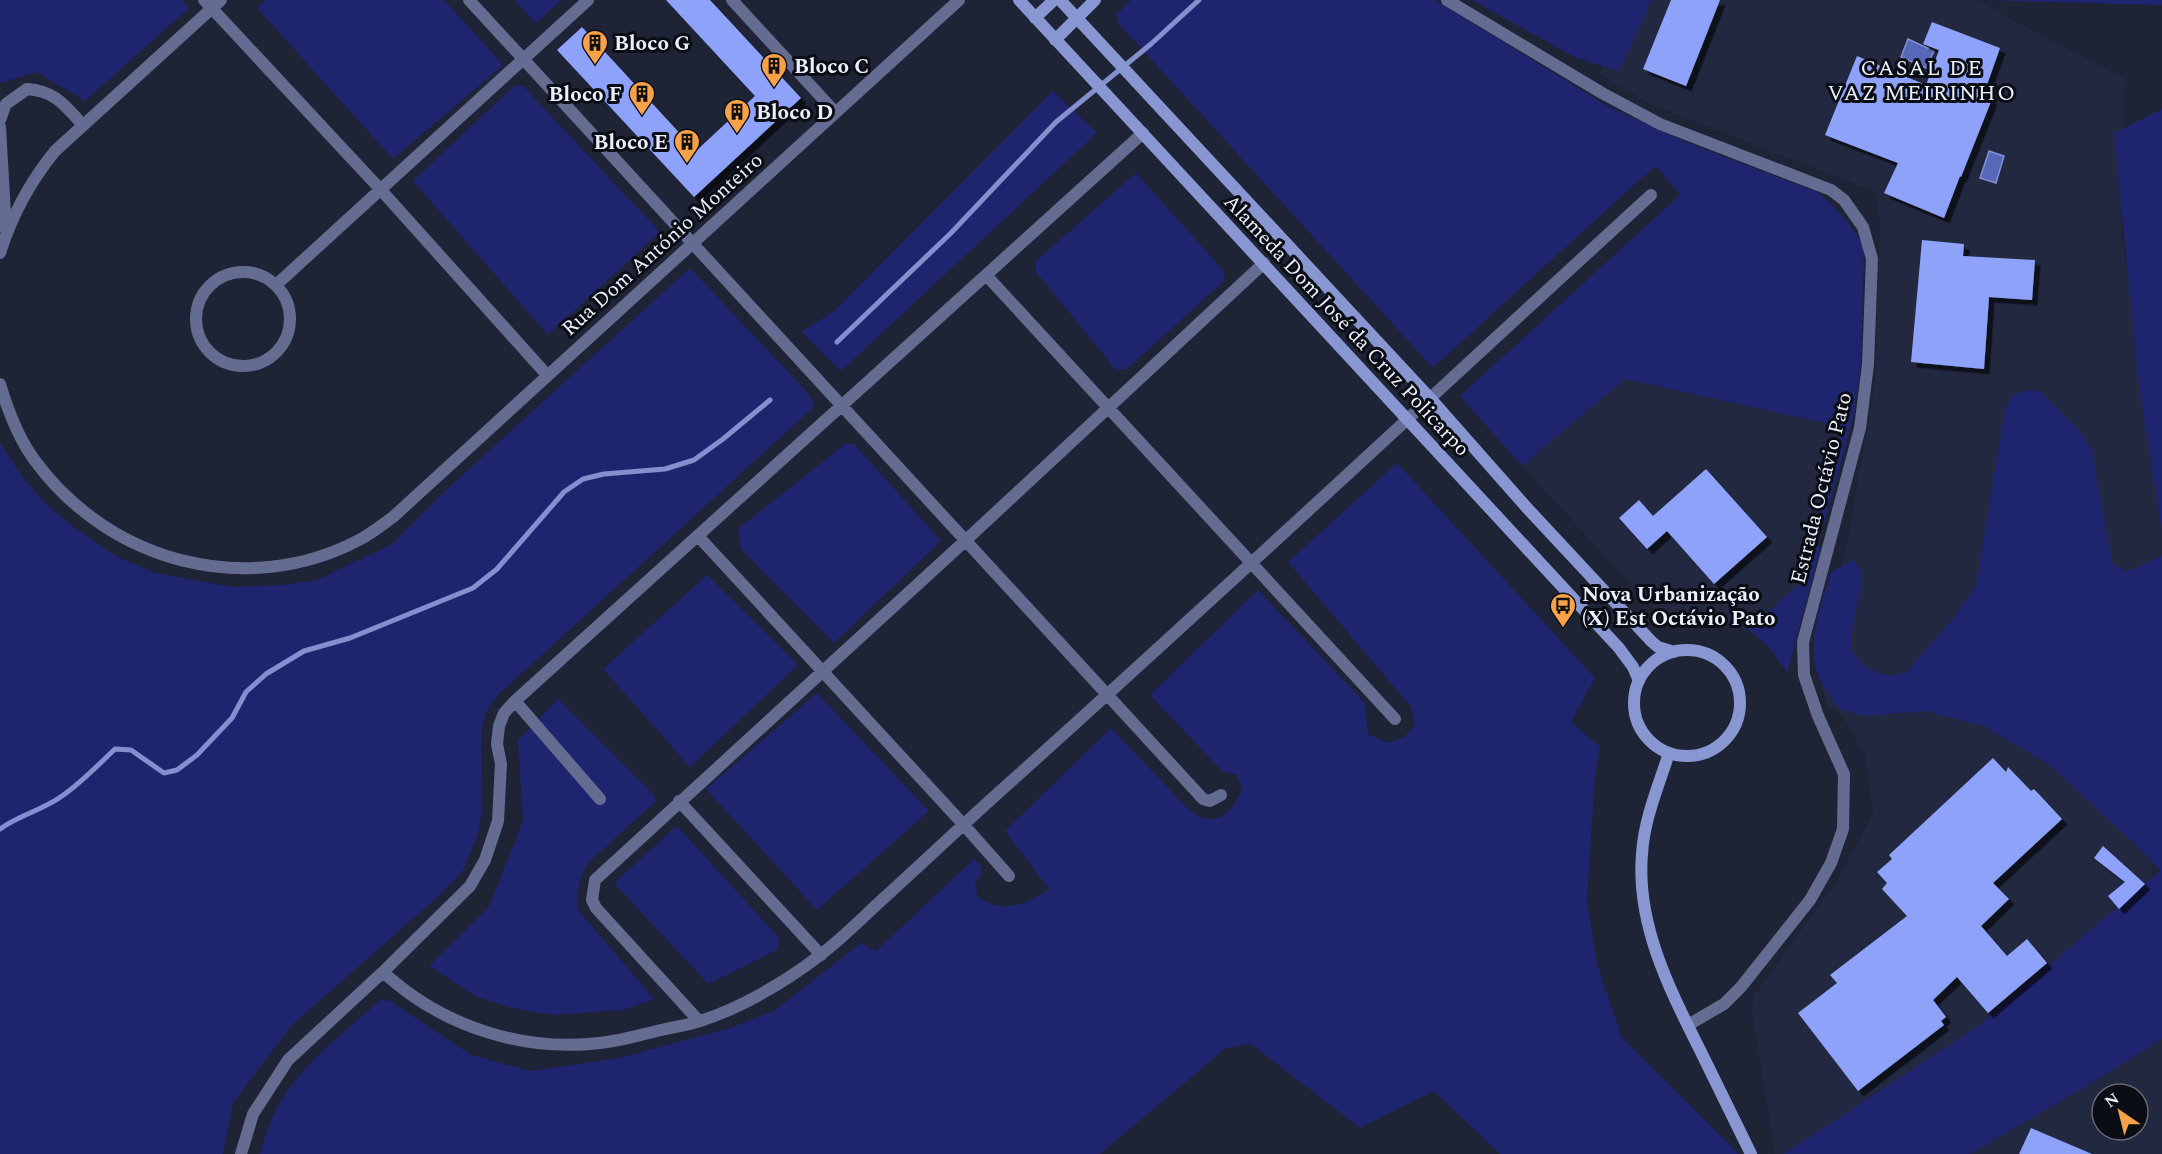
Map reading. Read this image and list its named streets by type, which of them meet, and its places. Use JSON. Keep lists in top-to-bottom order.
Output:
{
  "streets": {
    "street": ["Rua Dom António Monteiro", "Alameda Dom José da Cruz Policarpo", "Estrada Octávio Pato"]
  },
  "districts": ["CASAL DE VAZ MEIRINHO"],
  "places": {
    "building": [
      "Bloco G",
      "Bloco C",
      "Bloco F",
      "Bloco D",
      "Bloco E"
    ],
    "bus stop": ["Nova Urbanização (X) Est Octávio Pato"]
  },
  "north": "top left"
}
